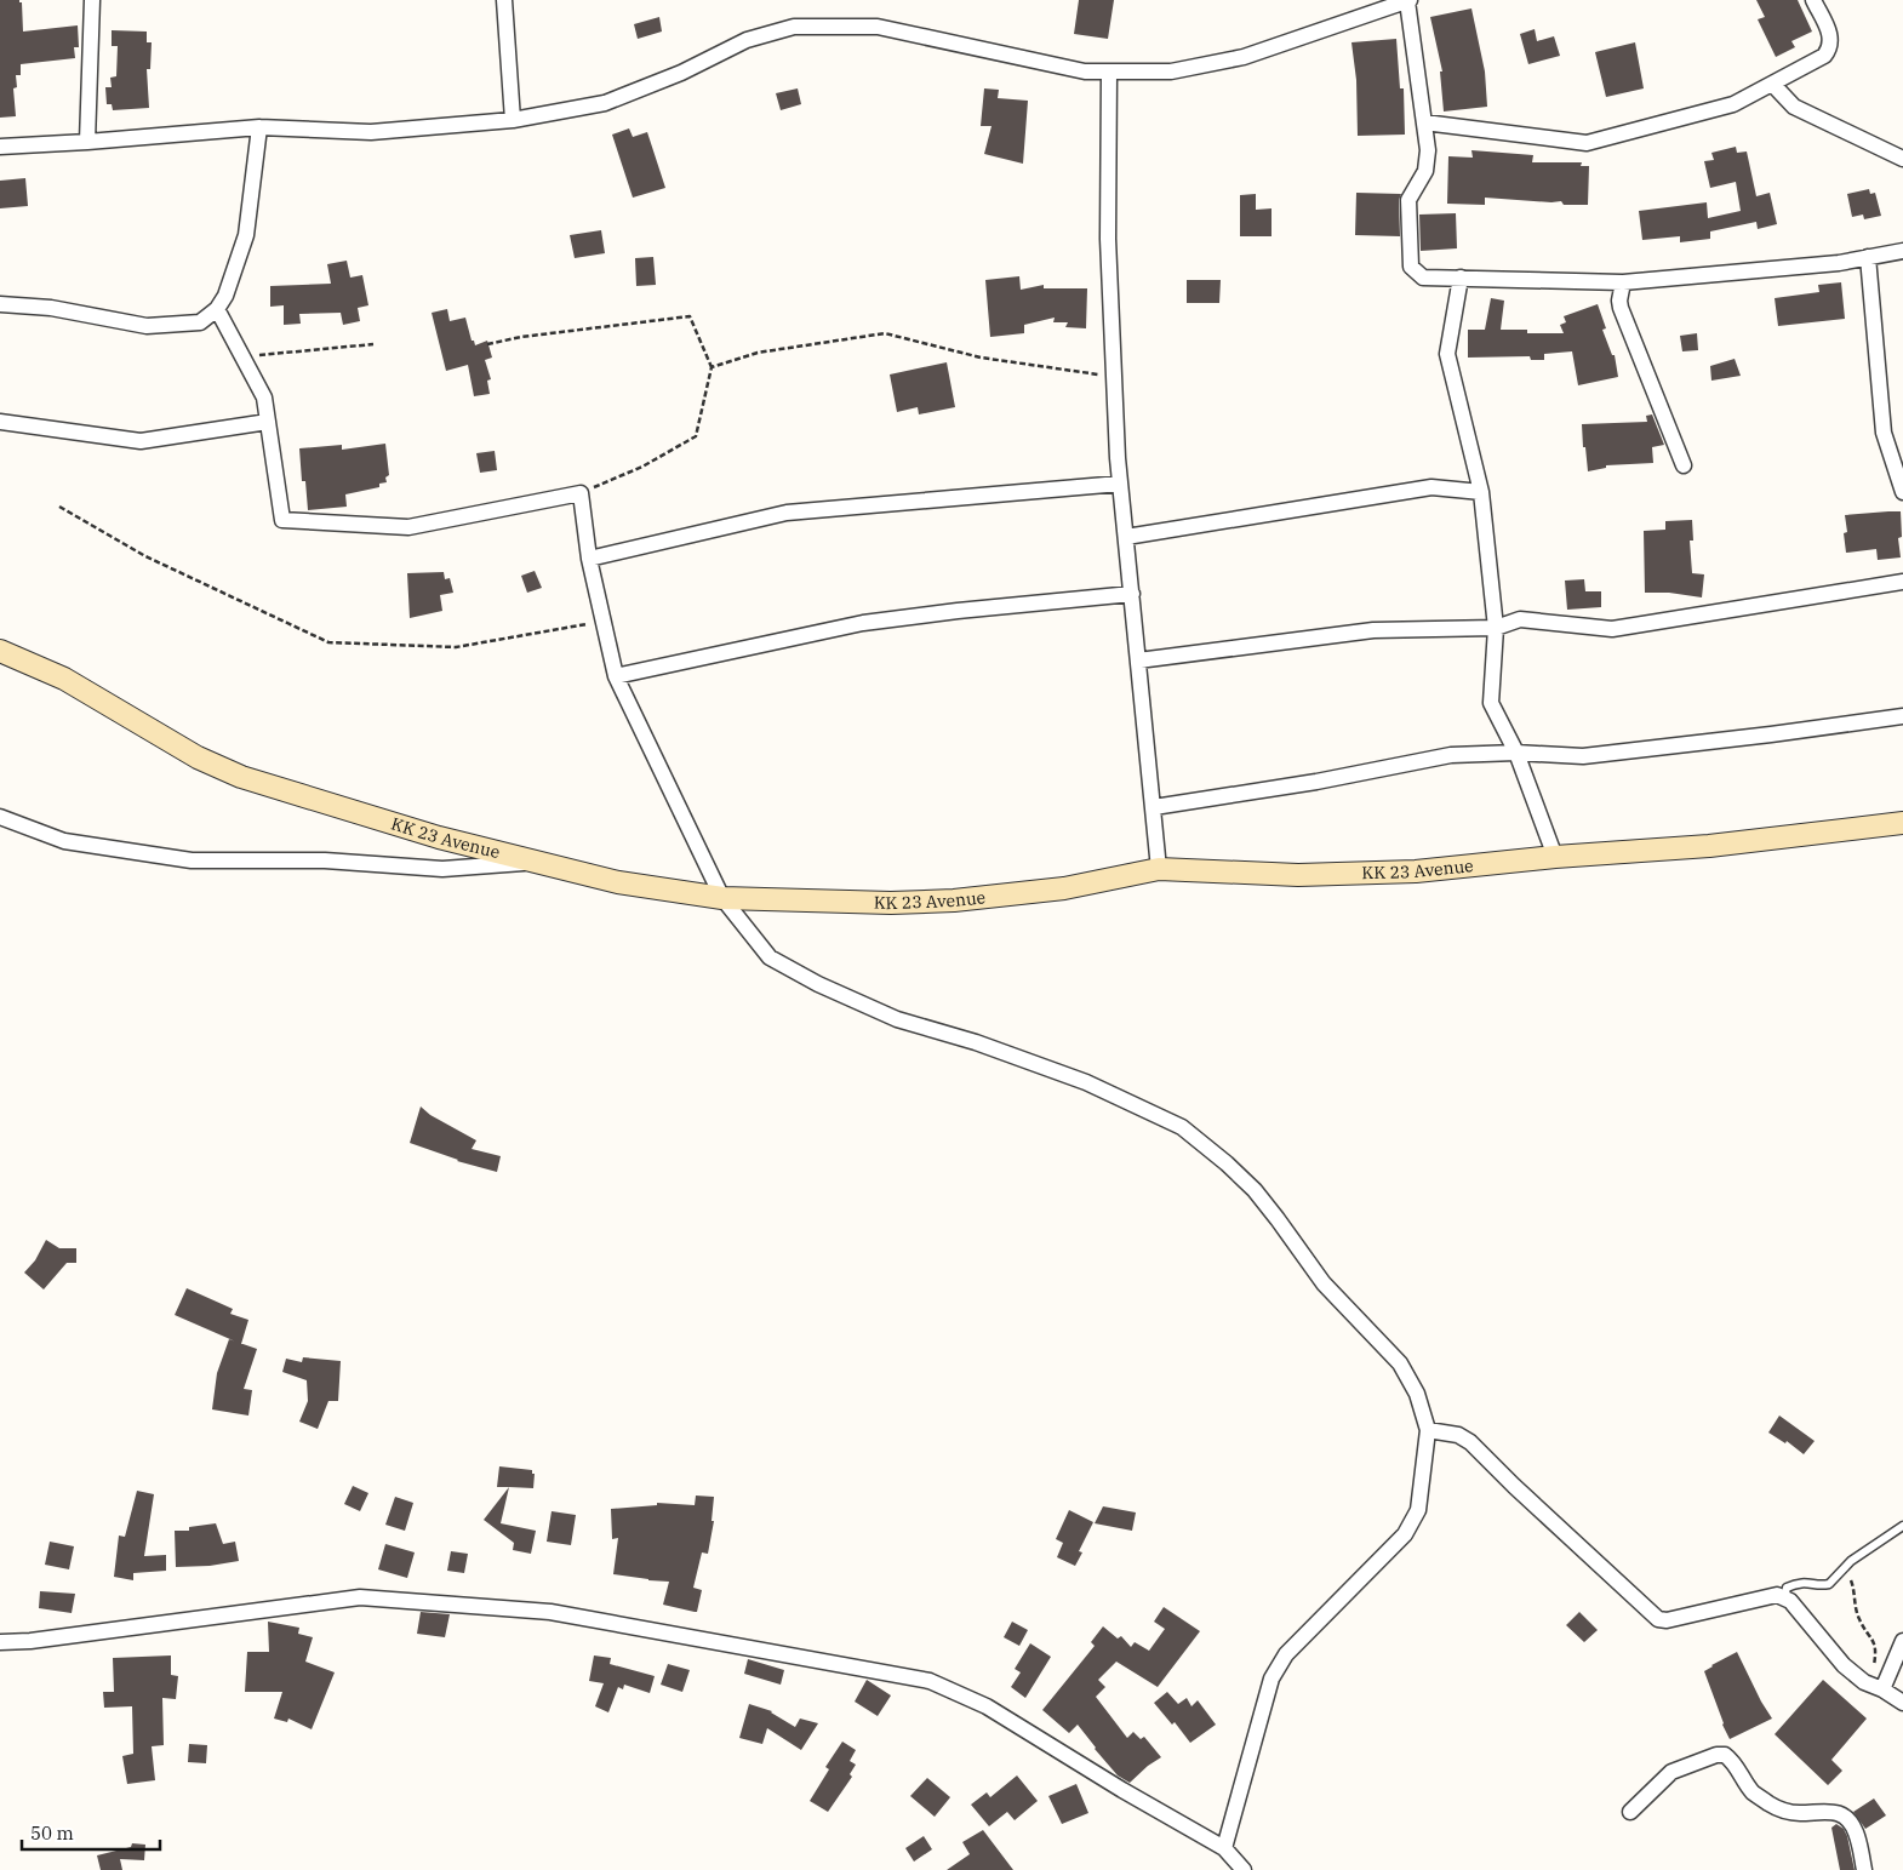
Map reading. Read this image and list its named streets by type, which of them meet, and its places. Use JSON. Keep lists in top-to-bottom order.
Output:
{
  "streets": {
    "main road": ["KK 23 Avenue"]
  },
  "scale_bar": "50 m"
}
